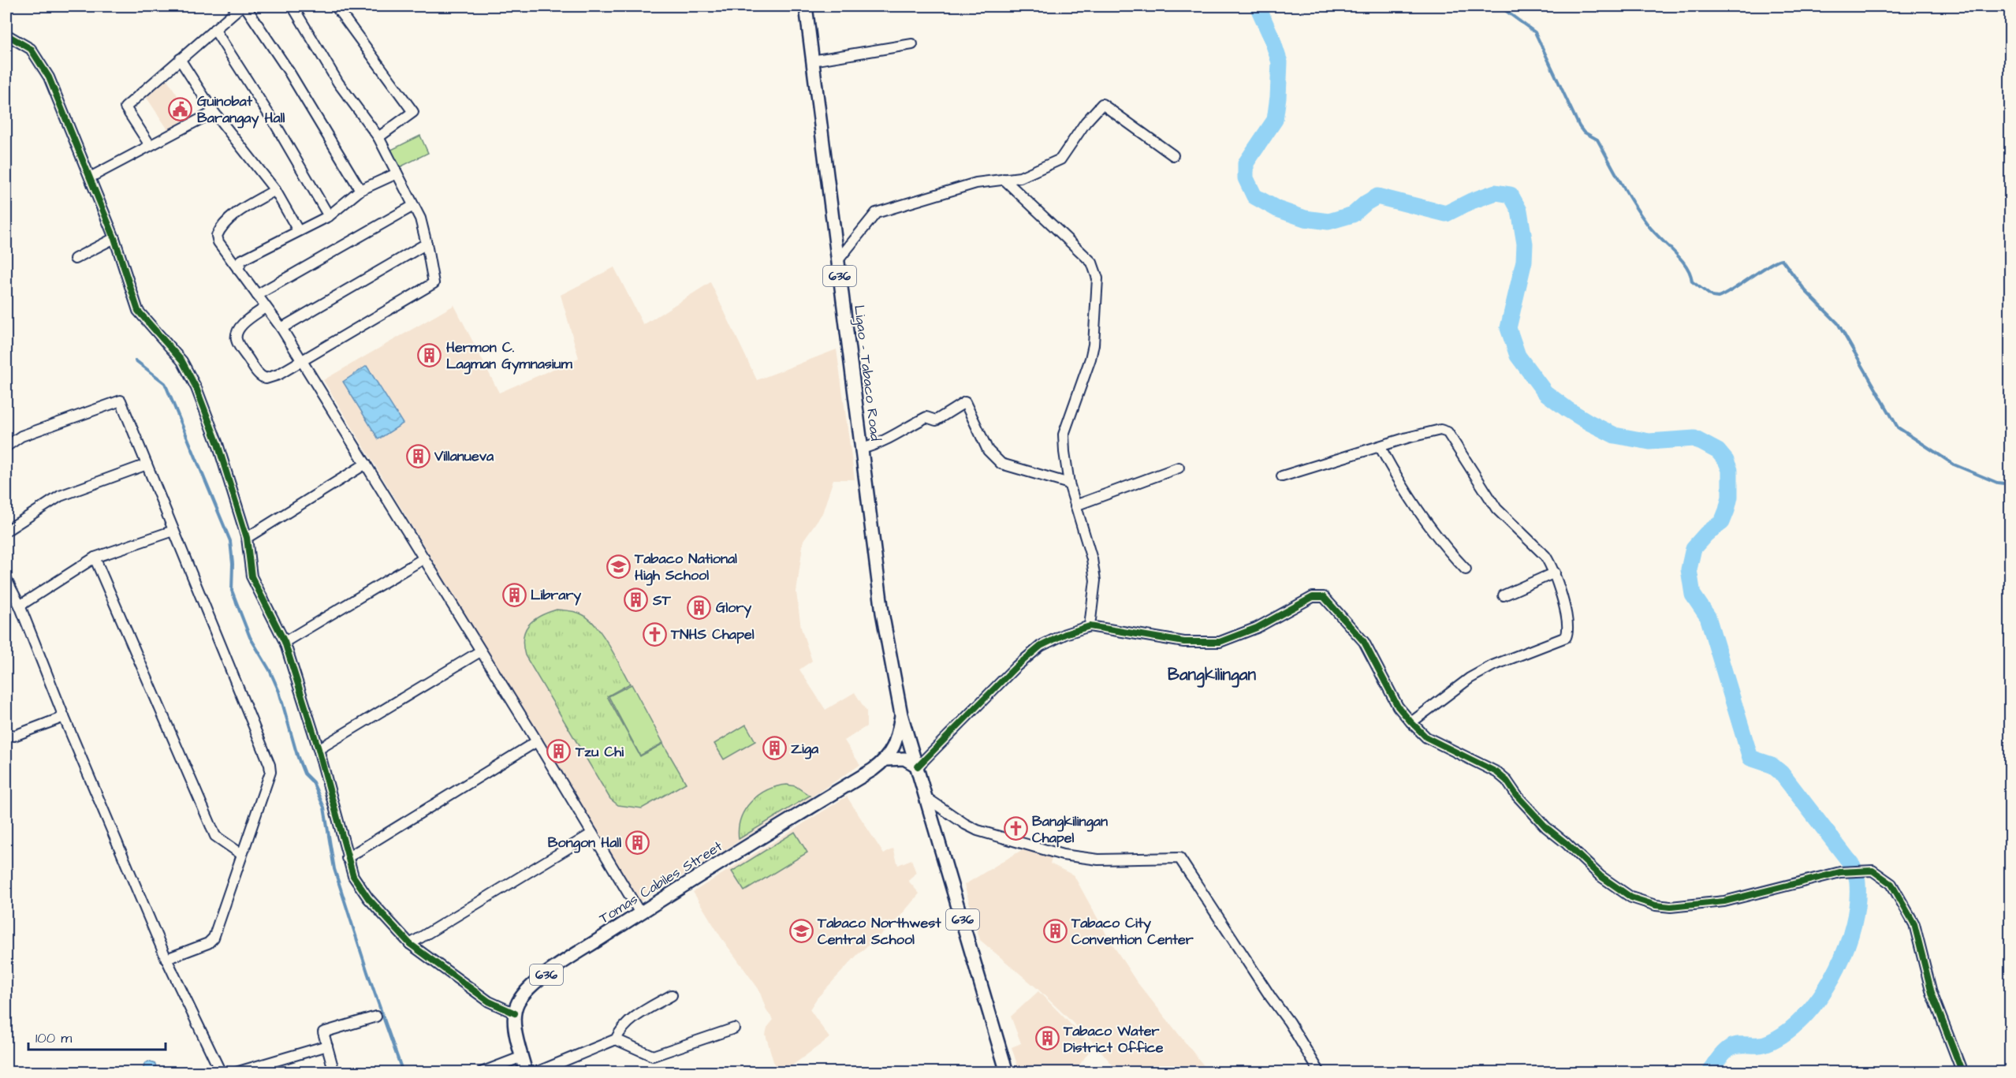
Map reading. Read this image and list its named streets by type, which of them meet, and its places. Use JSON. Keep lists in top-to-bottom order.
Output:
{
  "streets": {
    "main road": ["636", "Ligao - Tabaco Road", "Tomas Cabiles Street"]
  },
  "crossings": [
    ["636", "Ligao - Tabaco Road"],
    ["Ligao - Tabaco Road", "Tomas Cabiles Street"]
  ],
  "districts": ["Bangkilingan"],
  "places": {
    "public building": ["Guinobat Barangay Hall"],
    "building": [
      "Hermon C. Lagman Gymnasium",
      "Villanueva",
      "Library",
      "ST",
      "Glory",
      "Ziga",
      "Tzu Chi",
      "Bongon Hall",
      "Tabaco City Convention Center",
      "Tabaco Water District Office"
    ],
    "school or university": ["Tabaco National High School", "Tabaco Northwest Central School"],
    "church": ["TNHS Chapel", "Bangkilingan Chapel"]
  },
  "scale_bar": "100 m"
}
